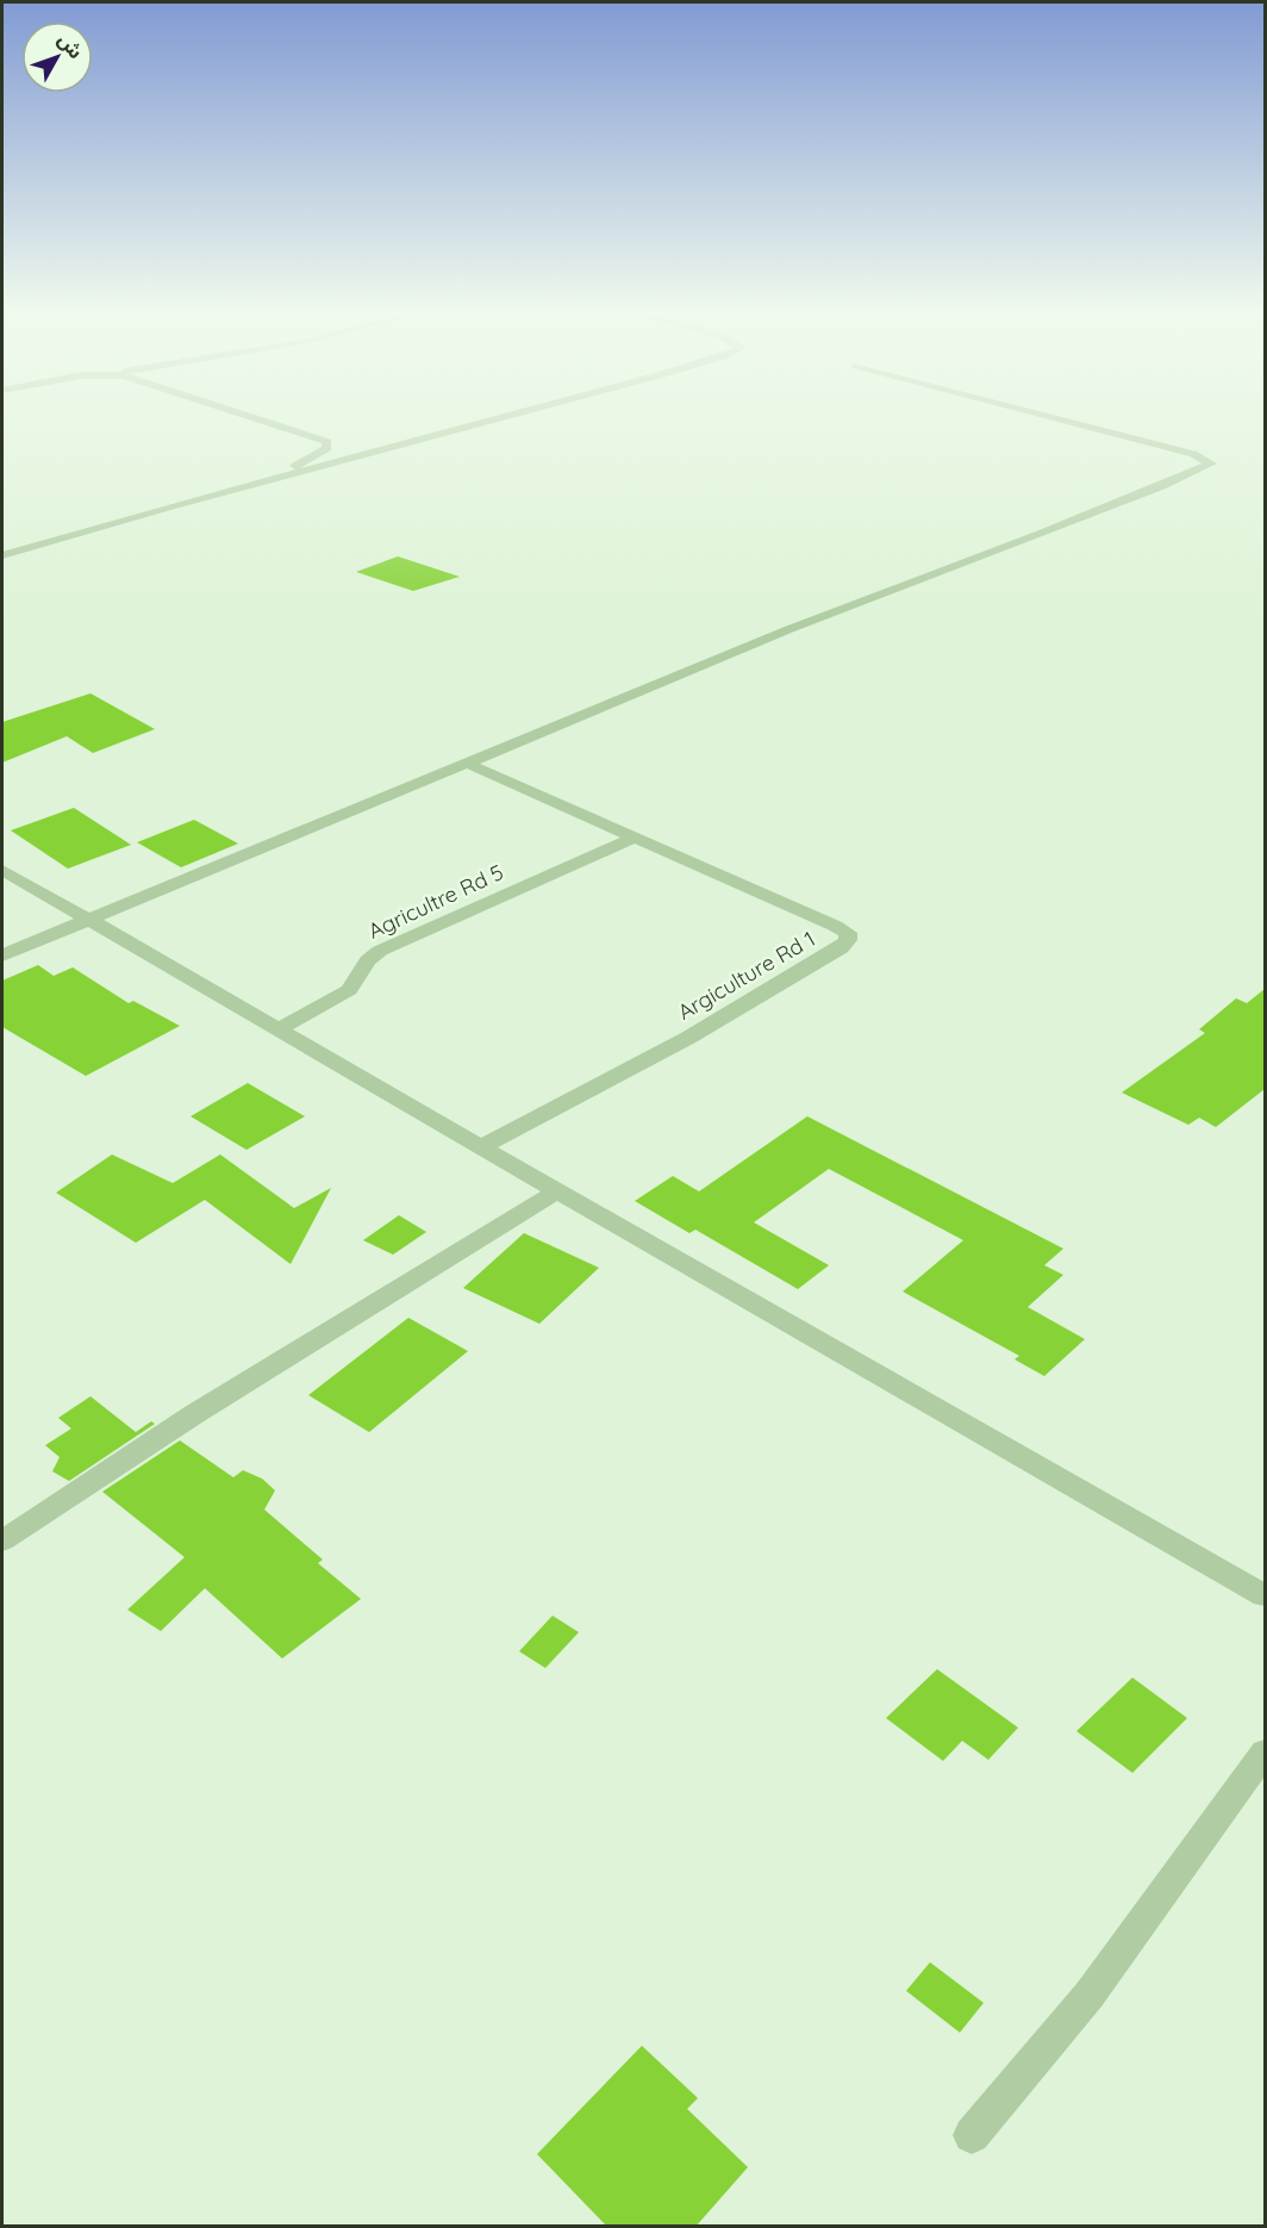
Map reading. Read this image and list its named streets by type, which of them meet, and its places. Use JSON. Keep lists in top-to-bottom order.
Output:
{
  "streets": {
    "street": ["Agricultre Rd 5", "Argiculture Rd 1"]
  },
  "crossings": [
    ["Agricultre Rd 5", "Argiculture Rd 1"]
  ],
  "north": "top right"
}
